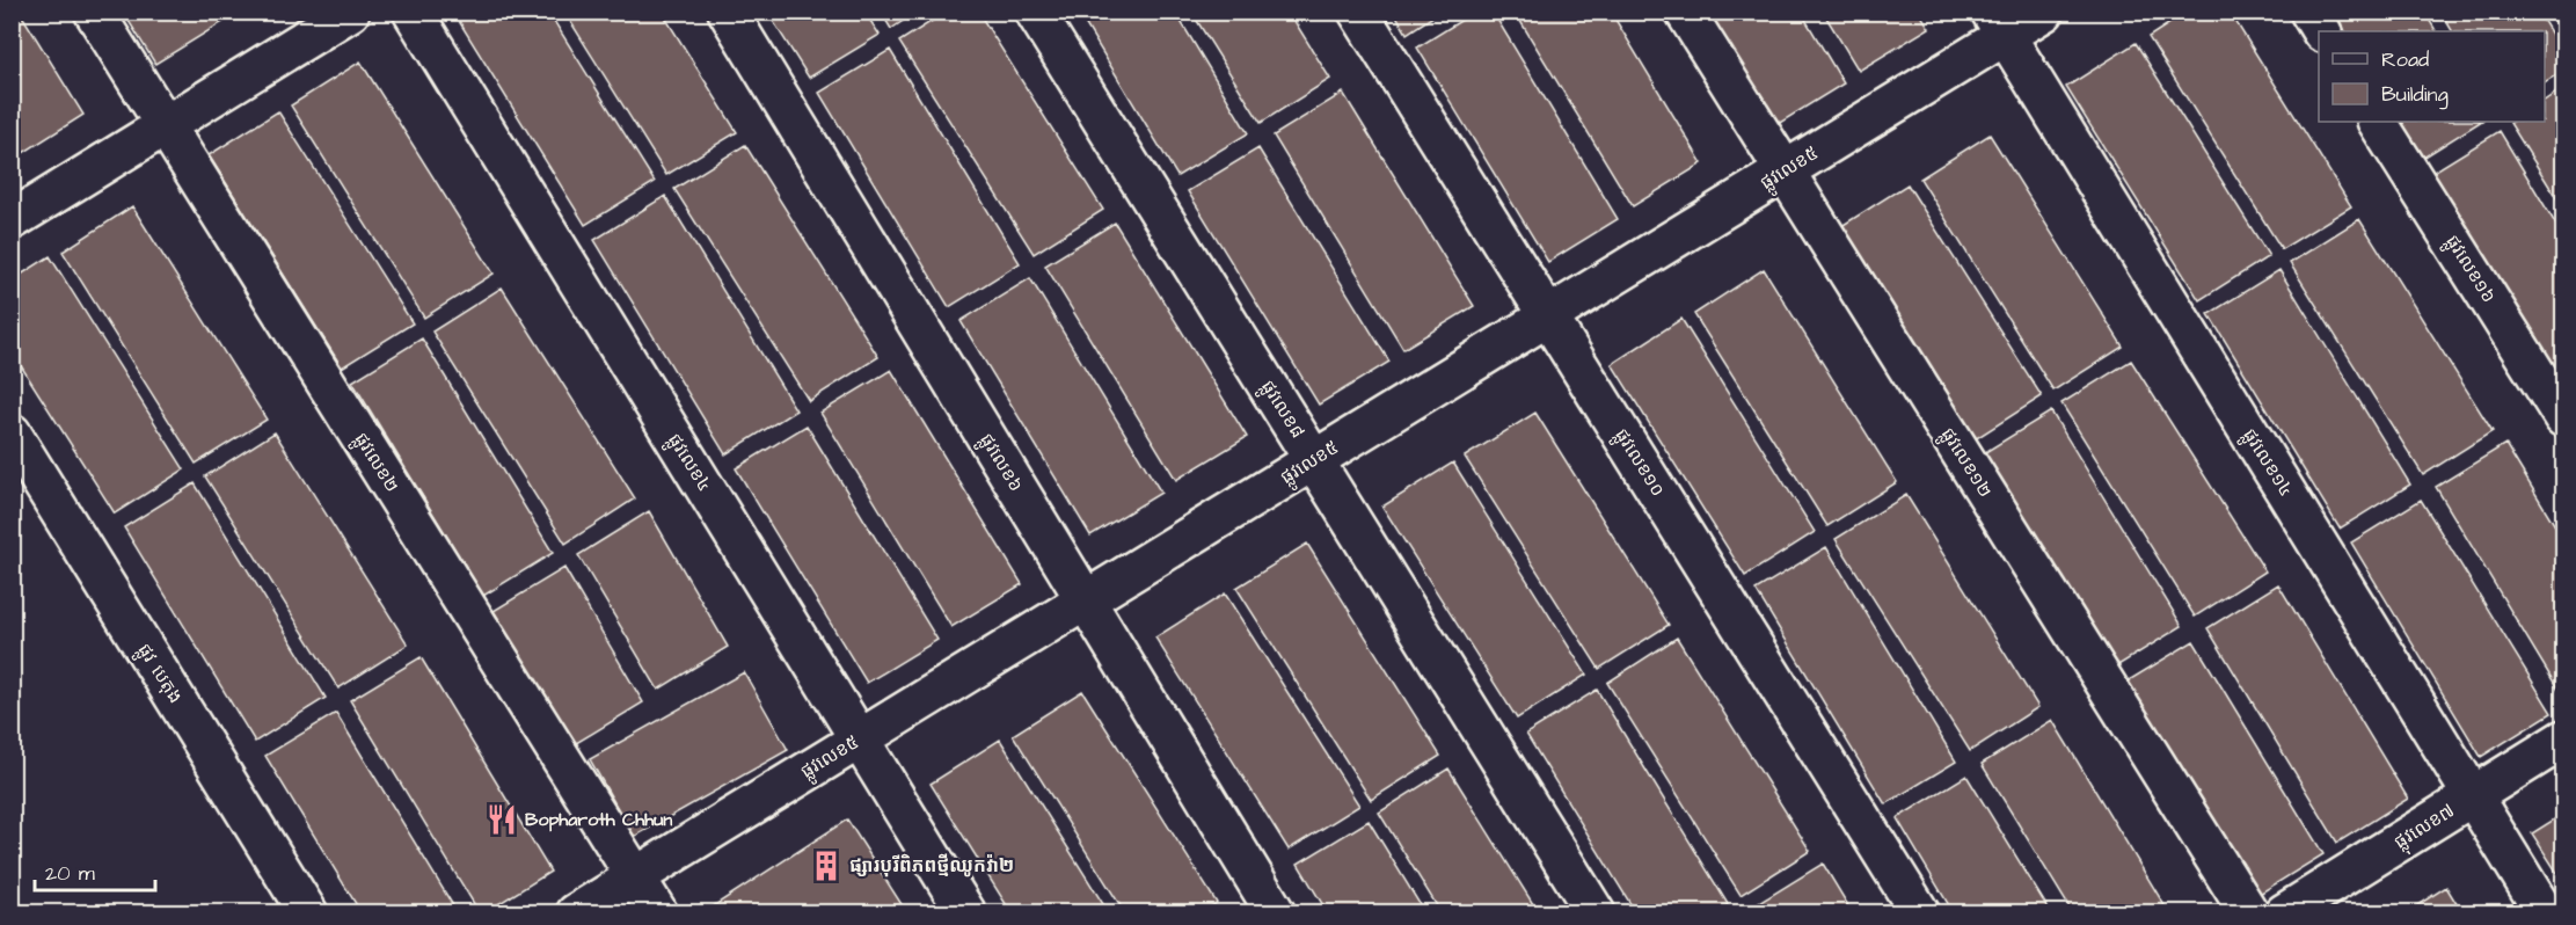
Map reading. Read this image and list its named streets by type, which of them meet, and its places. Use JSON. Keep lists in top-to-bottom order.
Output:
{
  "streets": {
    "street": [
      "ផ្លូវលេខ៥",
      "ផ្លូវលេខ១៦",
      "ផ្លូវលេខ៨",
      "ផ្លូវលេខ២",
      "ផ្លូវលេខ៤",
      "ផ្លូវលេខ៦",
      "ផ្លូវលេខ១០",
      "ផ្លូវលេខ១២",
      "ផ្លូវលេខ១៤",
      "ផ្លូវ បេតុង",
      "ផ្លុវលេខ៧"
    ]
  },
  "crossings": [
    ["ផ្លូវលេខ៥", "ផ្លូវលេខ៨"],
    ["ផ្លូវលេខ៥", "ផ្លូវលេខ២"],
    ["ផ្លូវលេខ៥", "ផ្លូវលេខ៤"],
    ["ផ្លូវលេខ៥", "ផ្លូវលេខ៦"],
    ["ផ្លូវលេខ៥", "ផ្លូវលេខ១០"],
    ["ផ្លូវលេខ៥", "ផ្លូវលេខ១២"],
    ["ផ្លូវលេខ៥", "ផ្លូវលេខ១៤"],
    ["ផ្លូវលេខ១៤", "ផ្លុវលេខ៧"]
  ],
  "places": {
    "restaurant": ["Bopharoth Chhun"],
    "building": ["ផ្សារបុរីពិភពថ្មីឈូកវ៉ា២"]
  },
  "legend": ["Road", "Building"],
  "scale_bar": "20 m"
}
